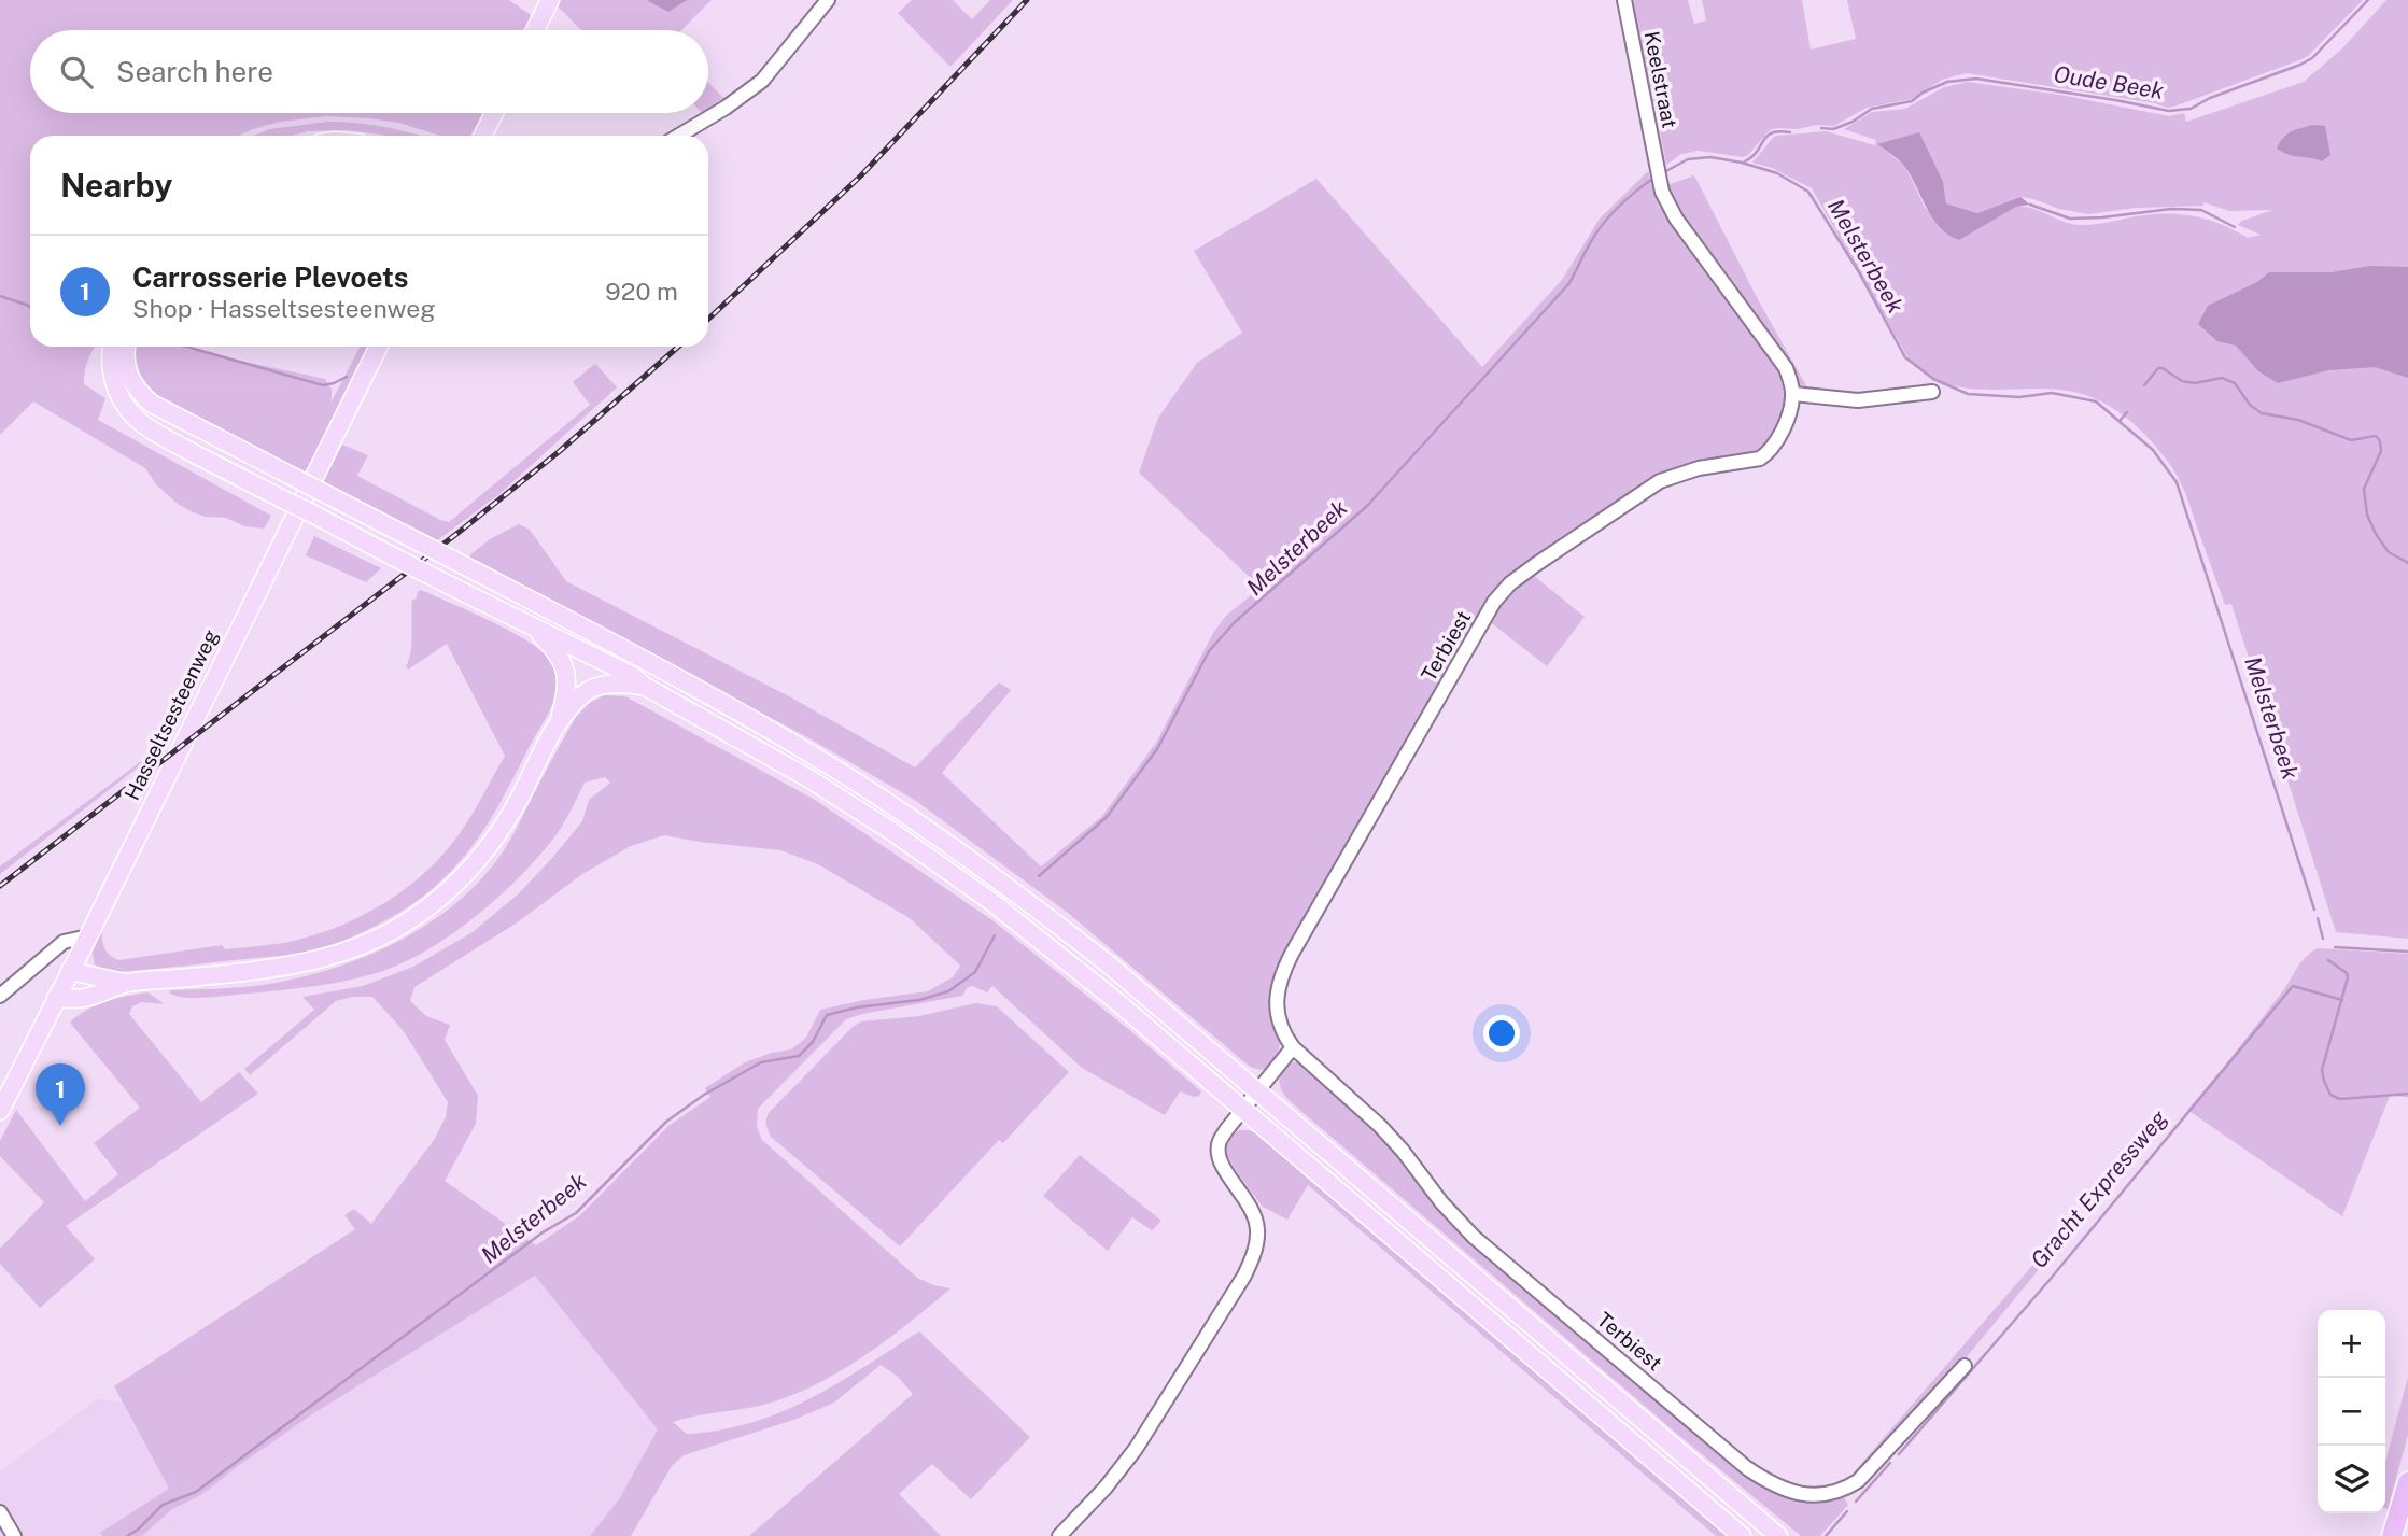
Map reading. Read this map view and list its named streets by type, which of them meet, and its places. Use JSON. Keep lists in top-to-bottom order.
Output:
{
  "streets": {
    "main road": ["Hasseltsesteenweg"],
    "street": ["Keelstraat", "Terbiest"]
  },
  "crossings": [
    ["Keelstraat", "Terbiest"]
  ],
  "water": ["Oude Beek", "Melsterbeek", "Gracht Expressweg"],
  "page": {
    "search": "Search here",
    "heading": "Nearby",
    "list": [
      {
        "mark": "1",
        "name": "Carrosserie Plevoets",
        "note": "Shop · Hasseltsesteenweg",
        "value": "920 m"
      }
    ],
    "pins": "1",
    "map_buttons": ["+", "−"]
  }
}
